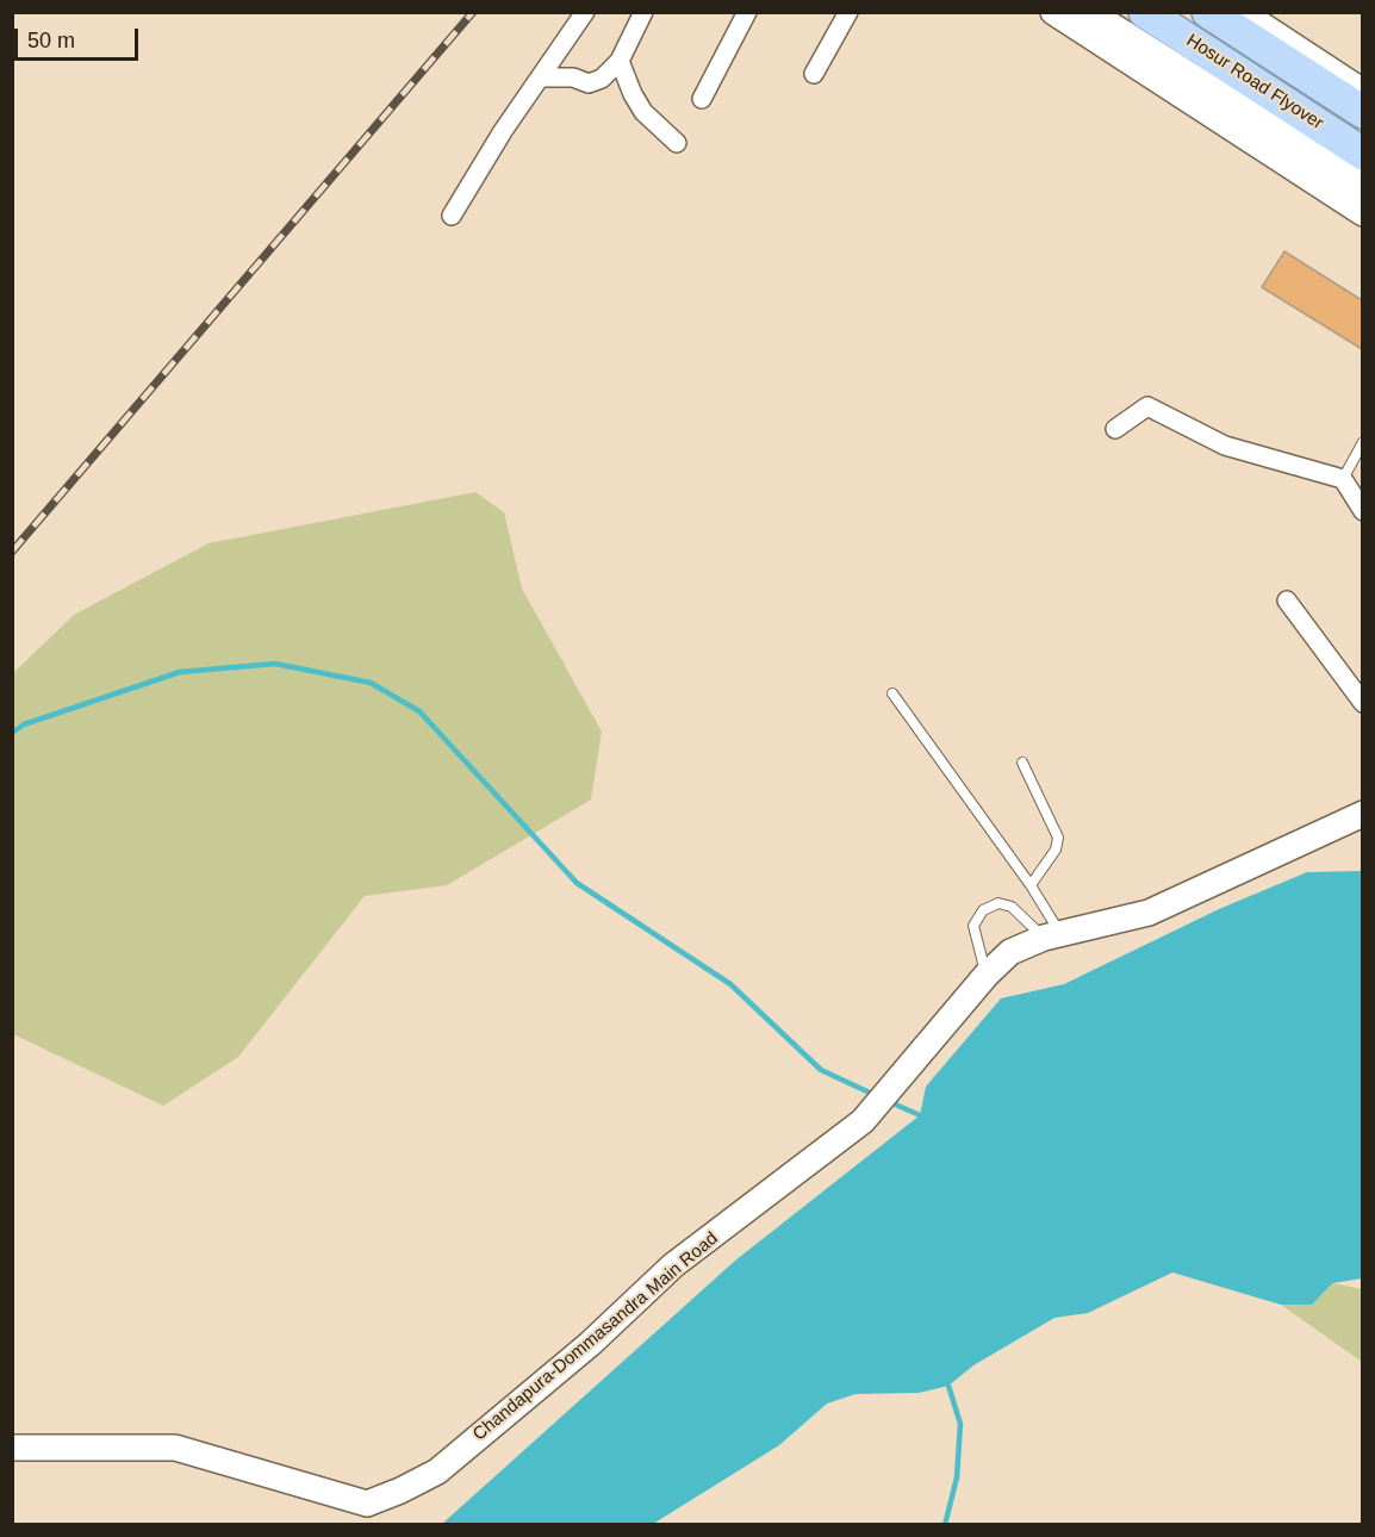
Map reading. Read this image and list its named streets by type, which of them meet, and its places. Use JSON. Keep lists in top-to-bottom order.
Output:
{
  "streets": {
    "highway": ["Hosur Road Flyover"],
    "main road": ["Chandapura-Dommasandra Main Road"]
  },
  "scale_bar": "50 m"
}
